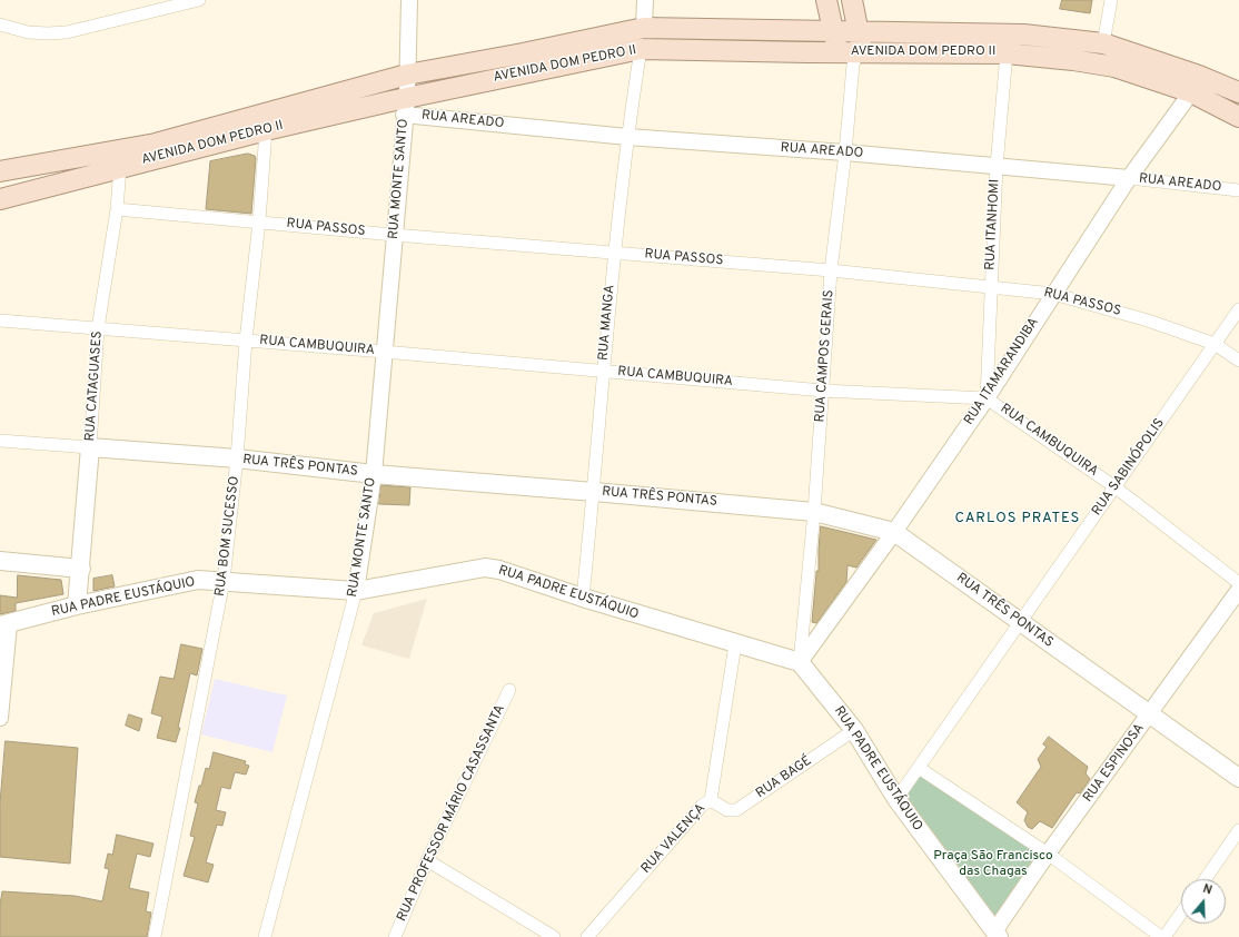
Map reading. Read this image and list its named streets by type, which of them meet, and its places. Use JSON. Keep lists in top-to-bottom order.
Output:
{
  "streets": {
    "main road": [
      "AVENIDA DOM PEDRO II",
      "RUA CATAGUASES",
      "RUA TRÊS PONTAS",
      "RUA PADRE EUSTÁQUIO"
    ],
    "street": [
      "RUA AREADO",
      "RUA MONTE SANTO",
      "RUA ITANHOMI",
      "RUA PASSOS",
      "RUA MANGA",
      "RUA CAMBUQUIRA",
      "RUA CAMPOS GERAIS",
      "RUA ITAMARANDIBA",
      "RUA SABINÓPOLIS",
      "RUA BOM SUCESSO",
      "RUA ESPINOSA",
      "RUA BAGÉ",
      "RUA PROFESSOR MÁRIO CASASSANTA",
      "RUA VALENÇA"
    ]
  },
  "crossings": [
    ["AVENIDA DOM PEDRO II", "RUA AREADO"],
    ["AVENIDA DOM PEDRO II", "RUA MONTE SANTO"],
    ["AVENIDA DOM PEDRO II", "RUA ITANHOMI"],
    ["AVENIDA DOM PEDRO II", "RUA MANGA"],
    ["AVENIDA DOM PEDRO II", "RUA CAMPOS GERAIS"],
    ["AVENIDA DOM PEDRO II", "RUA ITAMARANDIBA"],
    ["AVENIDA DOM PEDRO II", "RUA CATAGUASES"],
    ["AVENIDA DOM PEDRO II", "RUA BOM SUCESSO"],
    ["RUA AREADO", "RUA MONTE SANTO"],
    ["RUA AREADO", "RUA ITANHOMI"],
    ["RUA AREADO", "RUA MANGA"],
    ["RUA AREADO", "RUA CAMPOS GERAIS"],
    ["RUA AREADO", "RUA ITAMARANDIBA"],
    ["RUA MONTE SANTO", "RUA PASSOS"],
    ["RUA MONTE SANTO", "RUA CAMBUQUIRA"],
    ["RUA MONTE SANTO", "RUA TRÊS PONTAS"],
    ["RUA MONTE SANTO", "RUA PADRE EUSTÁQUIO"],
    ["RUA ITANHOMI", "RUA PASSOS"],
    ["RUA ITANHOMI", "RUA CAMBUQUIRA"],
    ["RUA ITANHOMI", "RUA ITAMARANDIBA"],
    ["RUA PASSOS", "RUA MANGA"],
    ["RUA PASSOS", "RUA CAMPOS GERAIS"],
    ["RUA PASSOS", "RUA ITAMARANDIBA"],
    ["RUA PASSOS", "RUA CATAGUASES"],
    ["RUA PASSOS", "RUA SABINÓPOLIS"],
    ["RUA PASSOS", "RUA BOM SUCESSO"],
    ["RUA MANGA", "RUA CAMBUQUIRA"],
    ["RUA MANGA", "RUA TRÊS PONTAS"],
    ["RUA MANGA", "RUA PADRE EUSTÁQUIO"],
    ["RUA CAMBUQUIRA", "RUA CAMPOS GERAIS"],
    ["RUA CAMBUQUIRA", "RUA ITAMARANDIBA"],
    ["RUA CAMBUQUIRA", "RUA CATAGUASES"],
    ["RUA CAMBUQUIRA", "RUA SABINÓPOLIS"],
    ["RUA CAMBUQUIRA", "RUA BOM SUCESSO"],
    ["RUA CAMPOS GERAIS", "RUA ITAMARANDIBA"],
    ["RUA CAMPOS GERAIS", "RUA TRÊS PONTAS"],
    ["RUA CAMPOS GERAIS", "RUA PADRE EUSTÁQUIO"],
    ["RUA ITAMARANDIBA", "RUA TRÊS PONTAS"],
    ["RUA ITAMARANDIBA", "RUA PADRE EUSTÁQUIO"],
    ["RUA CATAGUASES", "RUA TRÊS PONTAS"],
    ["RUA CATAGUASES", "RUA PADRE EUSTÁQUIO"],
    ["RUA TRÊS PONTAS", "RUA SABINÓPOLIS"],
    ["RUA TRÊS PONTAS", "RUA BOM SUCESSO"],
    ["RUA TRÊS PONTAS", "RUA ESPINOSA"],
    ["RUA SABINÓPOLIS", "RUA PADRE EUSTÁQUIO"],
    ["RUA BOM SUCESSO", "RUA PADRE EUSTÁQUIO"],
    ["RUA PADRE EUSTÁQUIO", "RUA ESPINOSA"],
    ["RUA PADRE EUSTÁQUIO", "RUA BAGÉ"],
    ["RUA PADRE EUSTÁQUIO", "RUA VALENÇA"],
    ["RUA BAGÉ", "RUA VALENÇA"]
  ],
  "districts": ["CARLOS PRATES"],
  "parks": ["Praça São Francisco das Chagas"],
  "north": "top"
}
